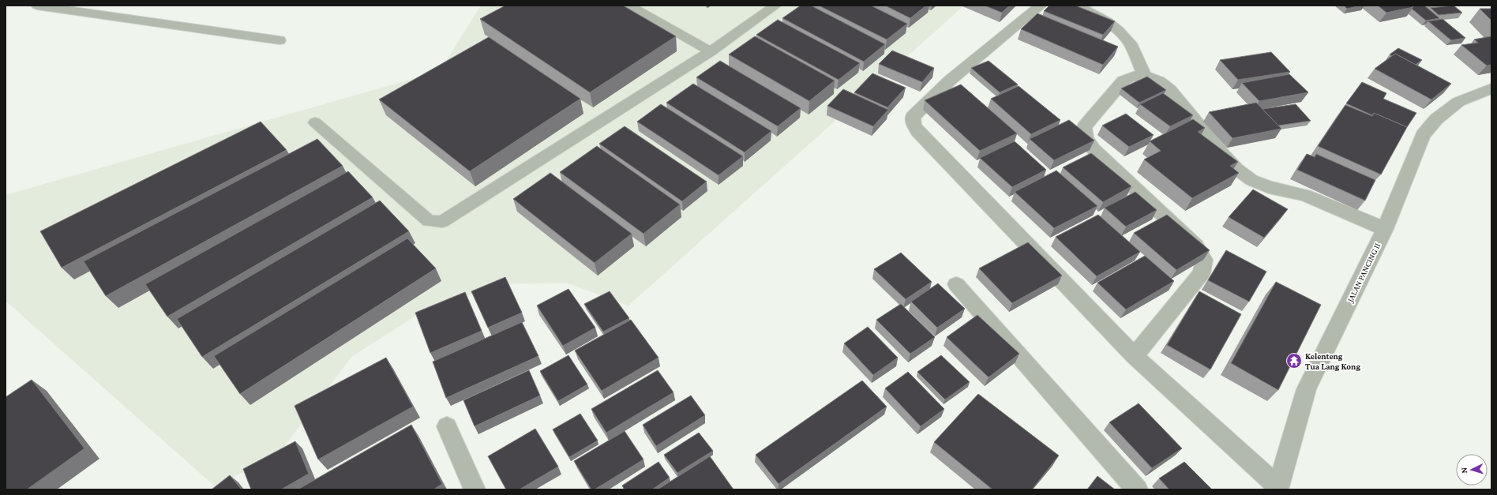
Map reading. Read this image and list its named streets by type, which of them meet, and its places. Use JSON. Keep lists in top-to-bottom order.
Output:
{
  "streets": {
    "street": ["JALAN PANCING II"]
  },
  "places": {
    "temple": ["Kelenteng Tua Lang Kong"]
  },
  "north": "left"
}
